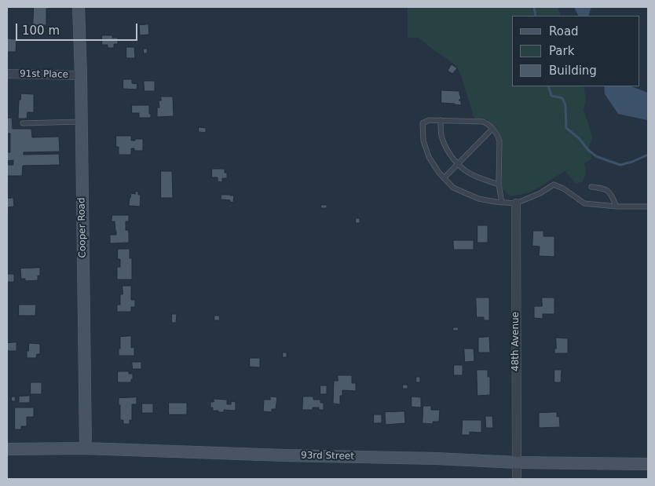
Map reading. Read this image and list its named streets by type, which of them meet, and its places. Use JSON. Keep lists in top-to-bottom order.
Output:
{
  "streets": {
    "street": [
      "91st Place",
      "Cooper Road",
      "48th Avenue",
      "93rd Street"
    ]
  },
  "crossings": [
    ["91st Place", "Cooper Road"],
    ["Cooper Road", "93rd Street"],
    ["48th Avenue", "93rd Street"]
  ],
  "legend": ["Road", "Park", "Building"],
  "scale_bar": "100 m"
}
